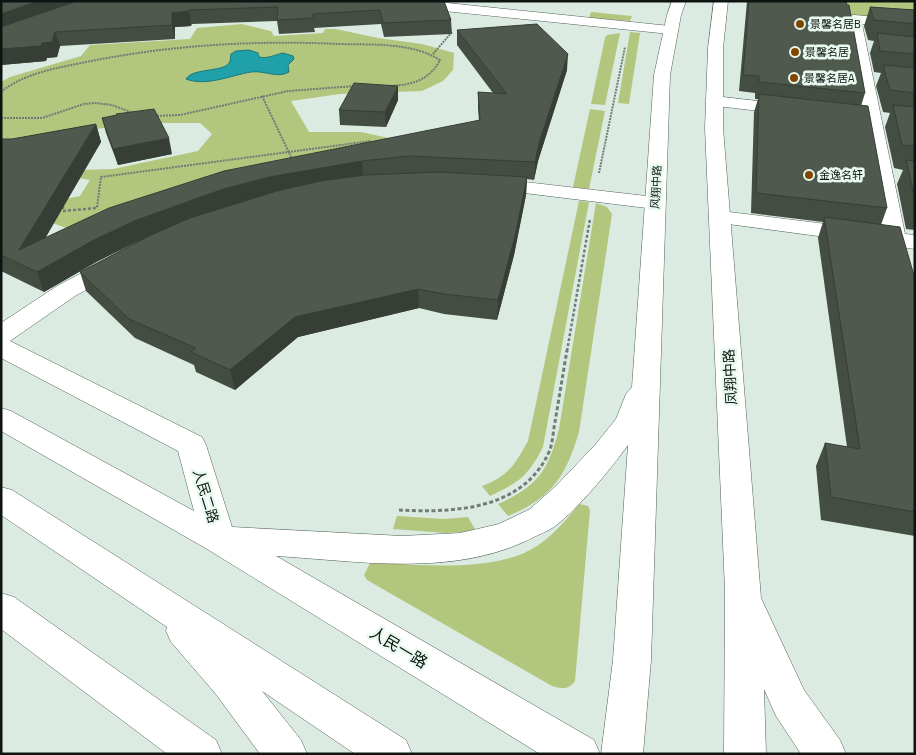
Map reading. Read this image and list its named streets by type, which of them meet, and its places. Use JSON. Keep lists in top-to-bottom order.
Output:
{
  "streets": {
    "main road": [
      "风翔中路",
      "凤翔中路",
      "人民二路",
      "人民一路"
    ]
  },
  "crossings": [
    ["人民二路", "人民一路"]
  ],
  "places": [
    "景馨名居B",
    "景馨名居",
    "景馨名居A",
    "金逸名轩"
  ]
}
